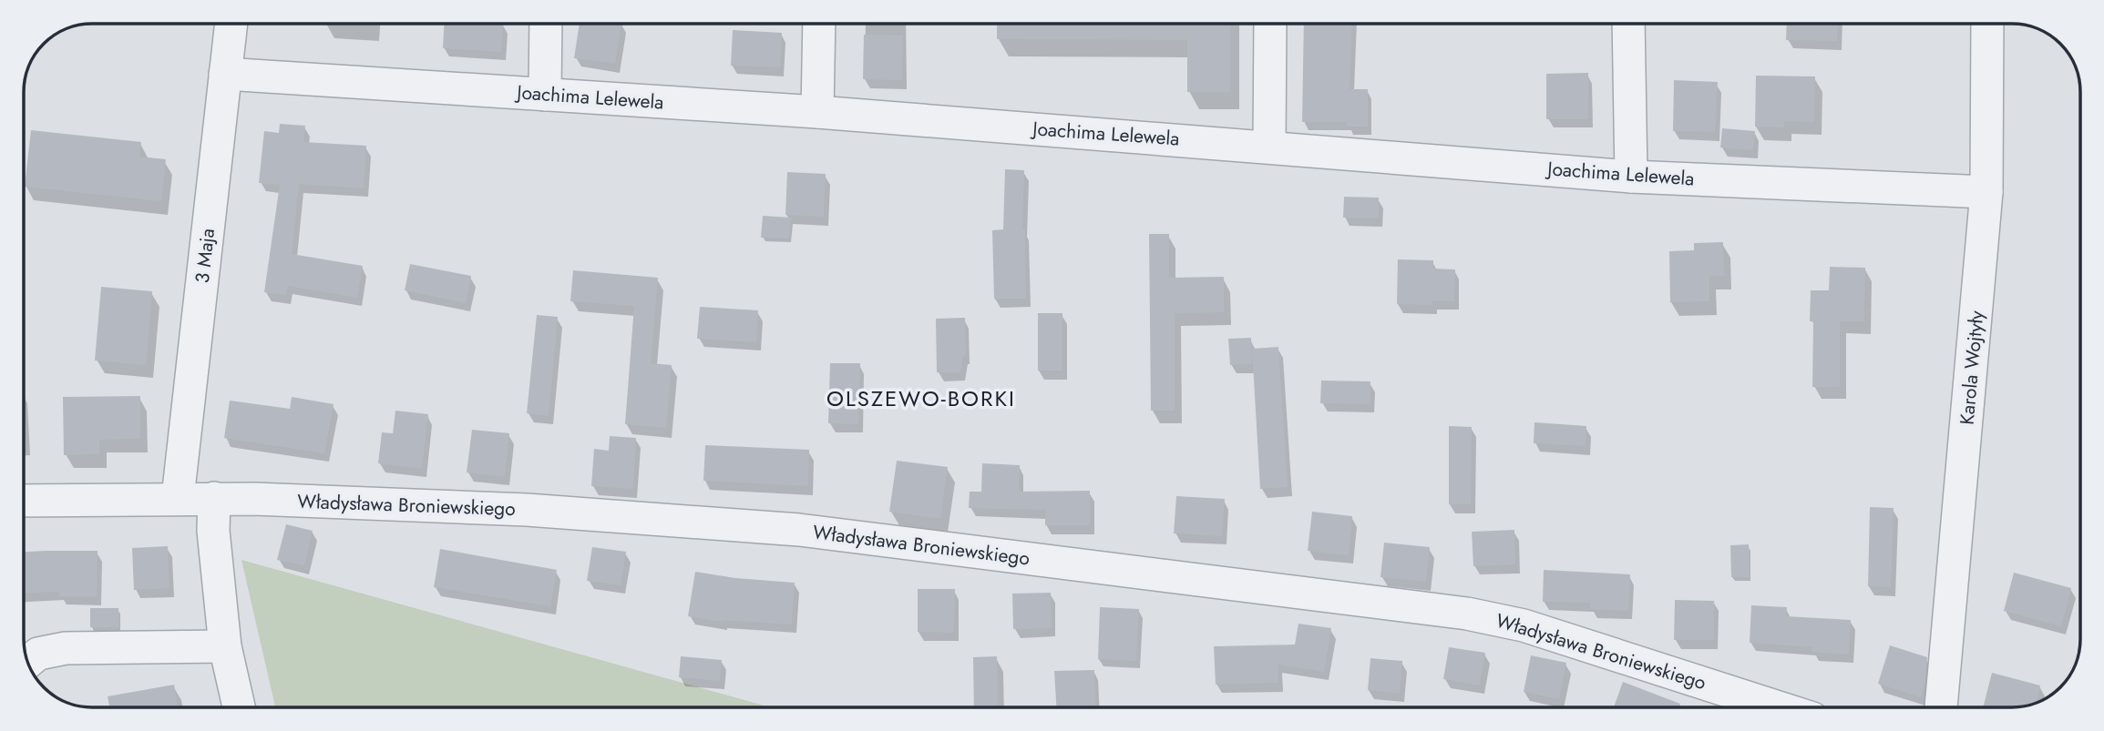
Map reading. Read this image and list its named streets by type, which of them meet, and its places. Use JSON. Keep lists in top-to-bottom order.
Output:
{
  "streets": {
    "street": [
      "Joachima Lelewela",
      "3 Maja",
      "Karola Wojtyły",
      "Władysława Broniewskiego"
    ]
  },
  "crossings": [
    ["Joachima Lelewela", "3 Maja"],
    ["Joachima Lelewela", "Karola Wojtyły"],
    ["3 Maja", "Władysława Broniewskiego"]
  ],
  "districts": ["OLSZEWO-BORKI"]
}
